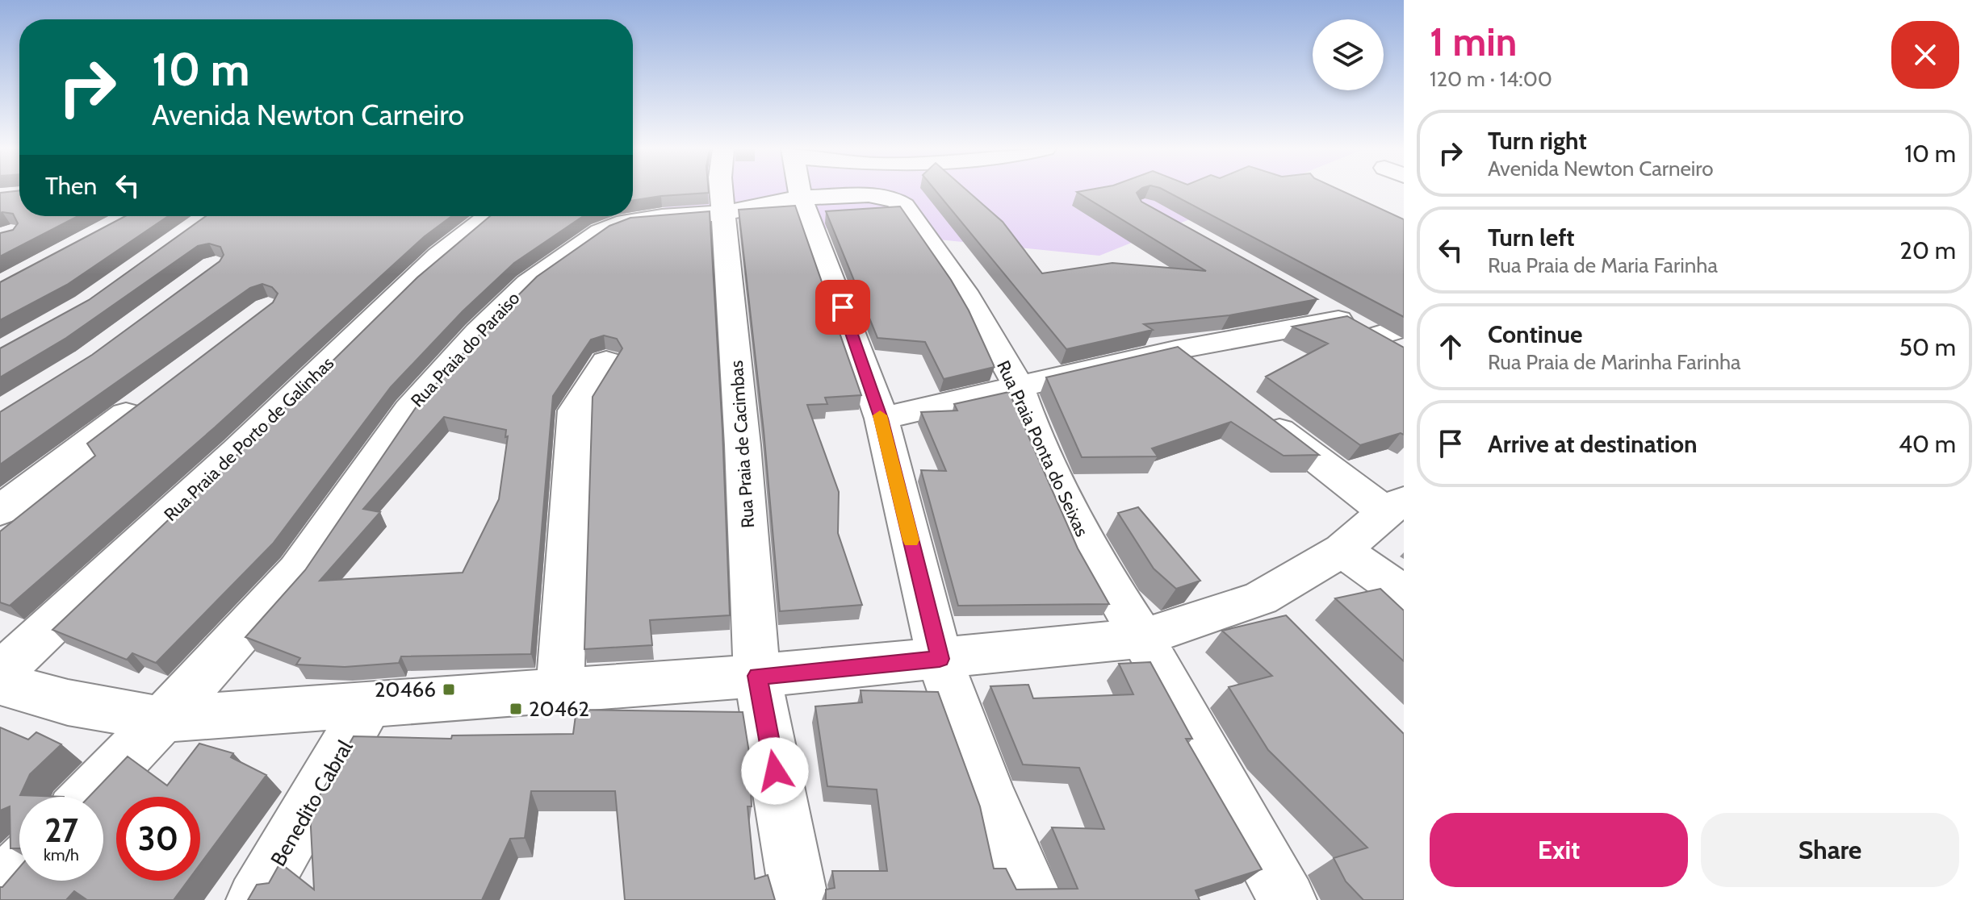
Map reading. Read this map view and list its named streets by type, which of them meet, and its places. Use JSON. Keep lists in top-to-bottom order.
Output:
{
  "streets": {
    "street": [
      "Rua Praia do Paraiso",
      "Rua Praia de Porto de Galinhas",
      "Rua Praia de Cacimbas",
      "Rua Praia Ponta do Seixas",
      "Benedito Cabral"
    ]
  },
  "crossings": [
    ["Rua Praia do Paraiso", "Rua Praia de Cacimbas"],
    ["Rua Praia do Paraiso", "Rua Praia Ponta do Seixas"]
  ],
  "places": {
    "transit": ["20466", "20462"]
  },
  "page": {
    "heading": ["1 min", "120 m · 14:00"],
    "turn": ["10 m", "Avenida Newton Carneiro"],
    "list": [
      {
        "name": "Turn right",
        "note": "Avenida Newton Carneiro",
        "value": "10 m"
      },
      {
        "name": "Turn left",
        "note": "Rua Praia de Maria Farinha",
        "value": "20 m"
      },
      {
        "name": "Continue",
        "note": "Rua Praia de Marinha Farinha",
        "value": "50 m"
      },
      {
        "name": "Arrive at destination",
        "value": "40 m"
      }
    ],
    "then": "Then",
    "speed": "27 km/h",
    "limit": "30",
    "buttons": ["Exit", "Share"]
  }
}
